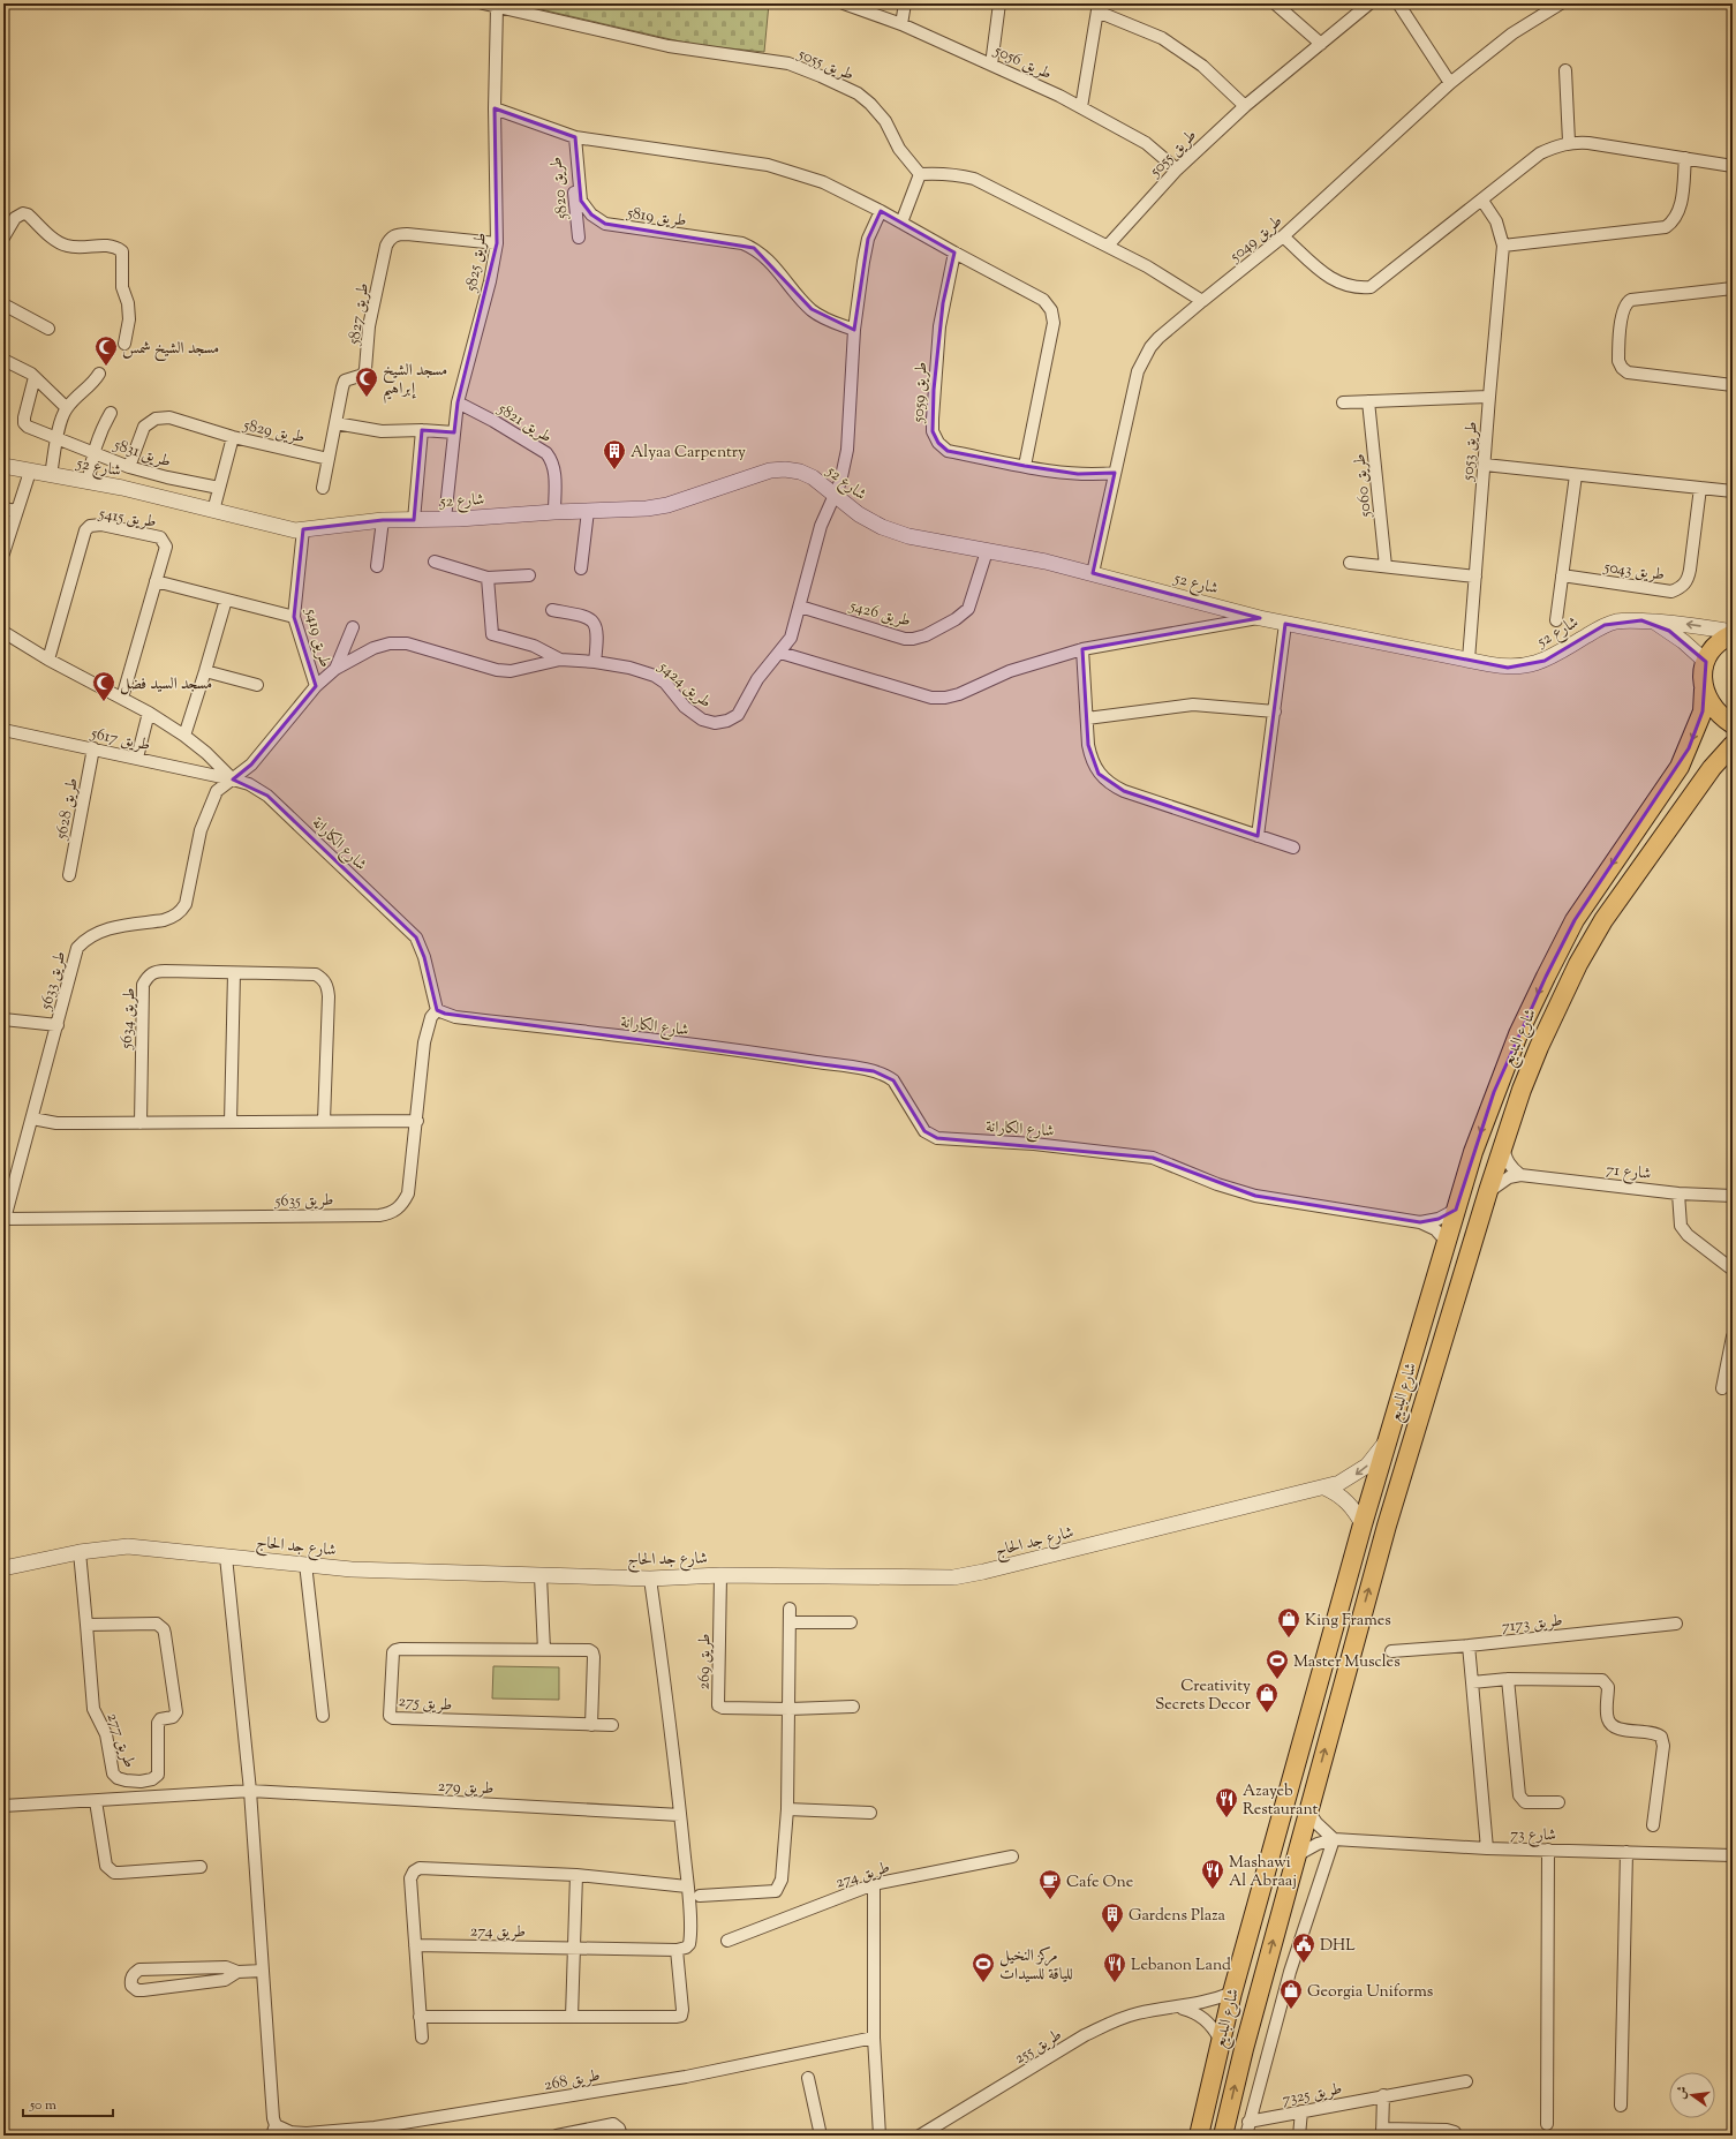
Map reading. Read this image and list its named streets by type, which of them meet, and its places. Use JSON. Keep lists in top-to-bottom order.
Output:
{
  "streets": {
    "main road": ["شارع البديع"],
    "street": [
      "طريق 5056",
      "طريق 5055",
      "طريق 5820",
      "طريق 5819",
      "طريق 5049",
      "طريق 5825",
      "طريق 5827",
      "طريق 5059",
      "طريق 5821",
      "طريق 5829",
      "طريق 5053",
      "طريق 5831",
      "شارع 52",
      "طريق 5060",
      "طريق 5415",
      "طريق 5043",
      "طريق 5426",
      "طريق 5419",
      "طريق 5424",
      "طريق 5617",
      "طريق 5628",
      "شارع الكارانة",
      "طريق 5633",
      "طريق 5634",
      "شارع 71",
      "طريق 5635",
      "شارع جد الحاج",
      "طريق 7173",
      "طريق 269",
      "طريق 275",
      "طريق 277",
      "طريق 279",
      "شارع 73",
      "طريق 274",
      "طريق 255",
      "طريق 268",
      "طريق 7325"
    ]
  },
  "crossings": [
    ["طريق 5056", "طريق 5055"],
    ["طريق 5055", "طريق 5825"],
    ["طريق 5820", "طريق 5819"],
    ["طريق 5049", "طريق 5059"],
    ["طريق 5049", "شارع 52"],
    ["طريق 5825", "طريق 5827"],
    ["طريق 5825", "طريق 5821"],
    ["طريق 5825", "شارع 52"],
    ["طريق 5827", "طريق 5829"],
    ["طريق 5821", "شارع 52"],
    ["طريق 5829", "طريق 5831"],
    ["طريق 5829", "شارع 52"],
    ["طريق 5053", "شارع 52"],
    ["شارع 52", "طريق 5426"],
    ["شارع 52", "طريق 5419"],
    ["شارع 52", "طريق 5424"],
    ["شارع 52", "شارع البديع"],
    ["طريق 5415", "شارع الكارانة"],
    ["طريق 5426", "طريق 5424"],
    ["طريق 5419", "طريق 5424"],
    ["طريق 5419", "طريق 5617"],
    ["طريق 5419", "شارع الكارانة"],
    ["طريق 5419", "طريق 5633"],
    ["طريق 5617", "طريق 5628"],
    ["طريق 5617", "شارع الكارانة"],
    ["طريق 5617", "طريق 5633"],
    ["شارع الكارانة", "طريق 5633"],
    ["شارع الكارانة", "شارع البديع"],
    ["شارع الكارانة", "طريق 5635"],
    ["طريق 5633", "طريق 5635"],
    ["شارع البديع", "شارع 71"],
    ["شارع البديع", "شارع جد الحاج"],
    ["شارع البديع", "شارع 73"],
    ["شارع البديع", "طريق 255"],
    ["شارع جد الحاج", "طريق 269"],
    ["شارع جد الحاج", "طريق 277"]
  ],
  "places": {
    "mosque": ["مسجد الشيخ شمس", "مسجد الشيخ إبراهيم", "مسجد السيد فضل"],
    "building": ["Alyaa Carpentry", "Gardens Plaza"],
    "shop": ["King Frames", "Creativity Secrets Decor", "Georgia Uniforms"],
    "sports": ["Master Muscles", "مركز النخيل للياقة للسيدات"],
    "restaurant": ["Azayeb Restaurant", "Mashawi Al Abraaj", "Lebanon Land"],
    "cafe": ["Cafe One"],
    "public building": ["DHL"]
  },
  "scale_bar": "50 m",
  "north": "left"
}
